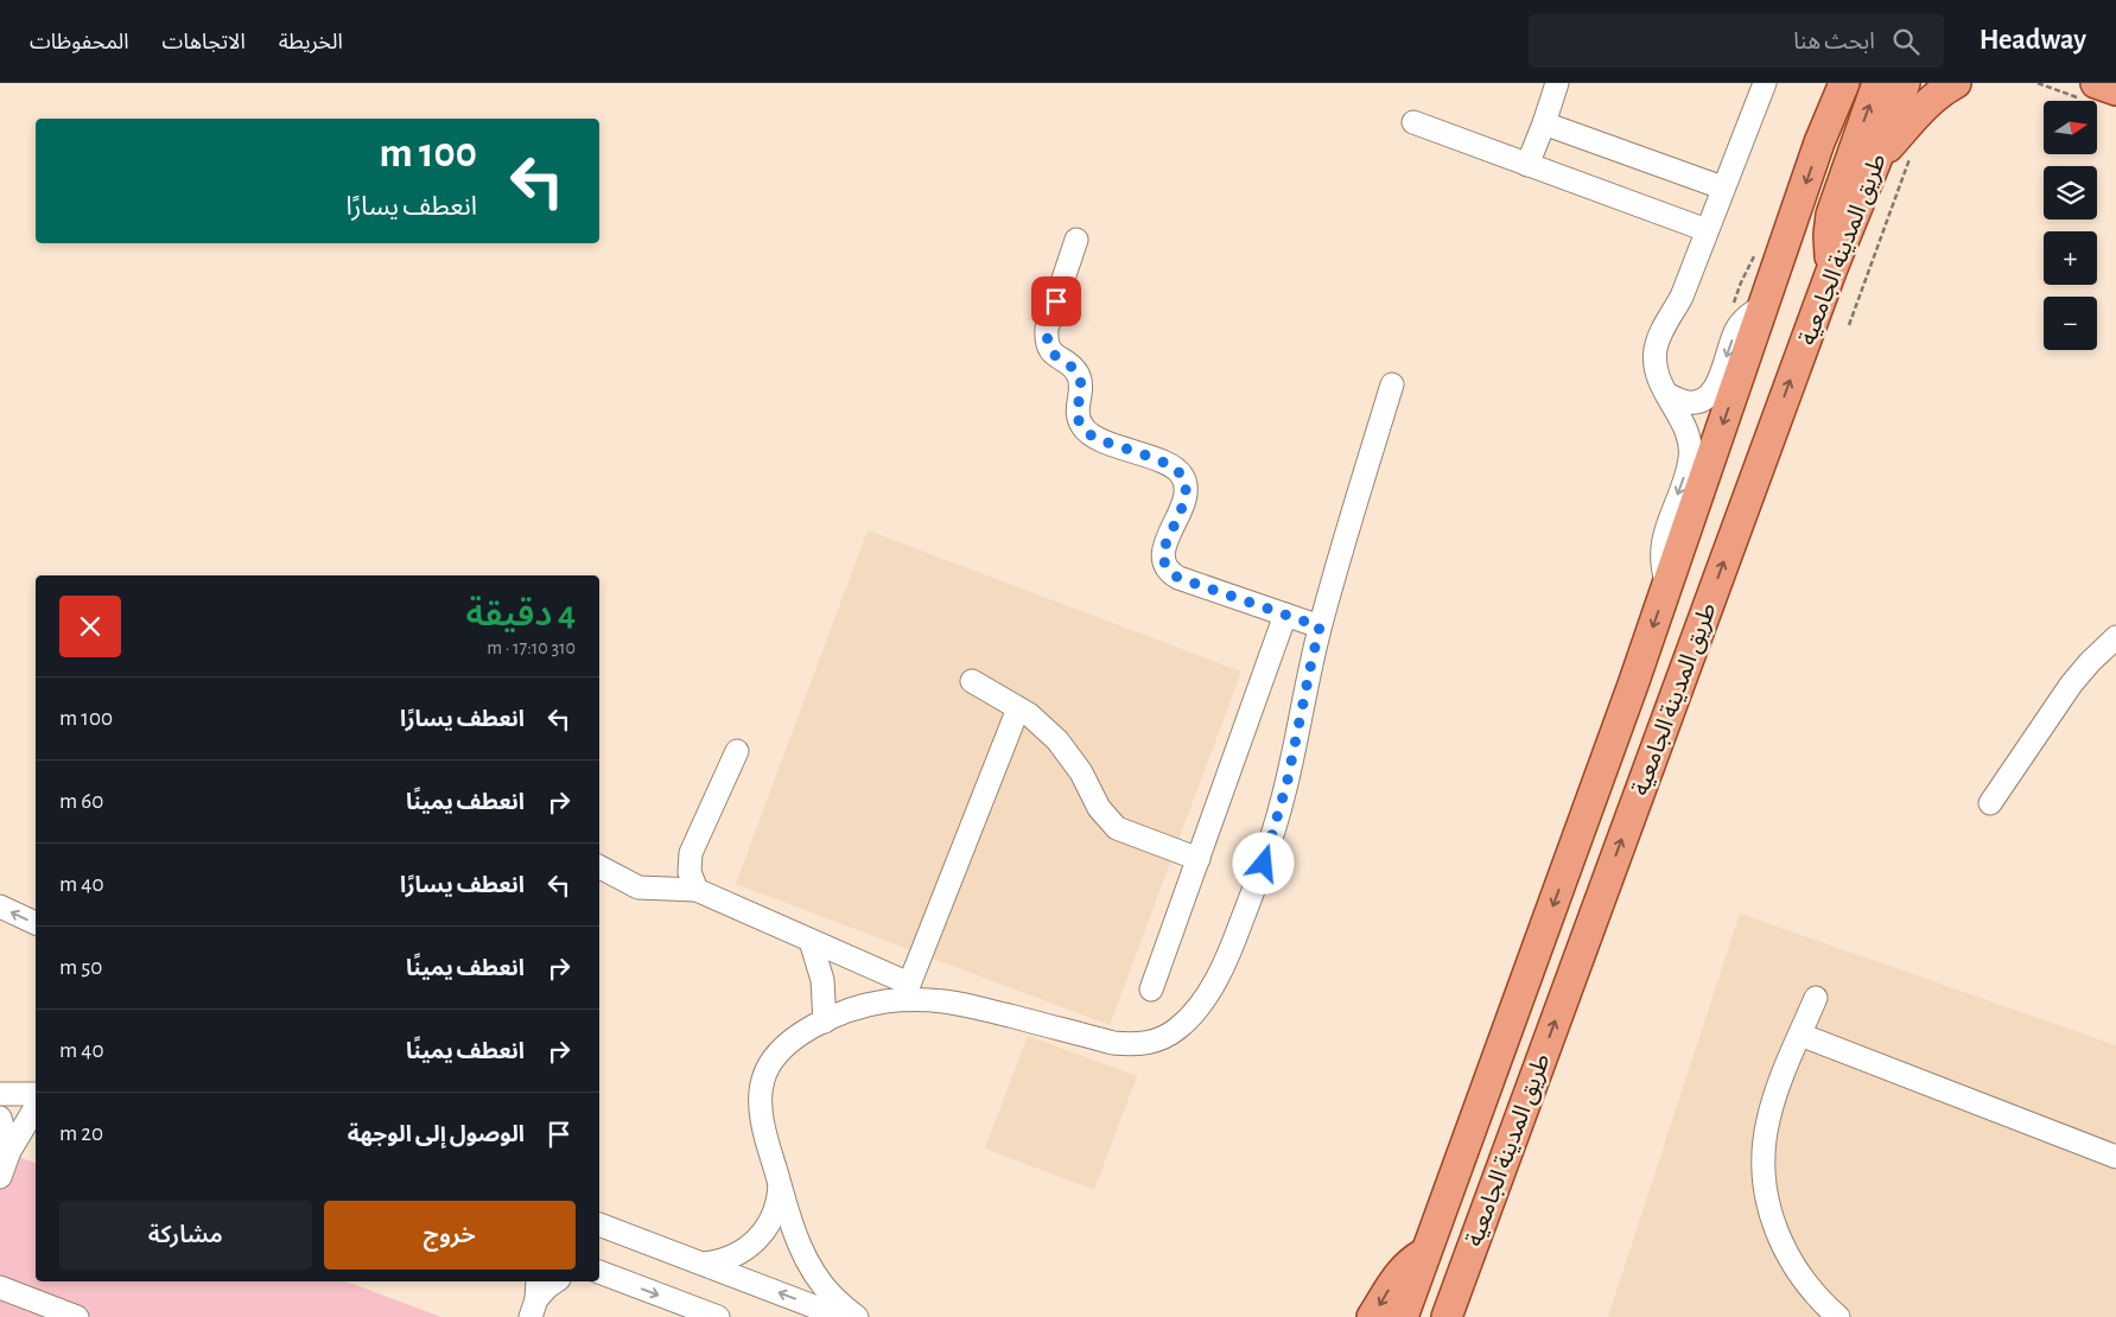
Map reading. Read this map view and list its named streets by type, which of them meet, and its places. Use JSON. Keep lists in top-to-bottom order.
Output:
{
  "streets": {
    "main road": ["طريق المدينة الجامعية"]
  },
  "north": "right",
  "page": {
    "header": "Headway",
    "search": "ابحث هنا",
    "nav": ["الخريطة", "الاتجاهات", "المحفوظات"],
    "map_buttons": ["+", "−"],
    "turn": ["100 m", "انعطف يسارًا"],
    "heading": ["4 دقيقة", "310 m · 17:10"],
    "list": [
      {
        "name": "انعطف يسارًا",
        "value": "100 m"
      },
      {
        "name": "انعطف يمينًا",
        "value": "60 m"
      },
      {
        "name": "انعطف يسارًا",
        "value": "40 m"
      },
      {
        "name": "انعطف يمينًا",
        "value": "50 m"
      },
      {
        "name": "انعطف يمينًا",
        "value": "40 m"
      },
      {
        "name": "الوصول إلى الوجهة",
        "value": "20 m"
      }
    ],
    "buttons": ["خروج", "مشاركة"]
  }
}
